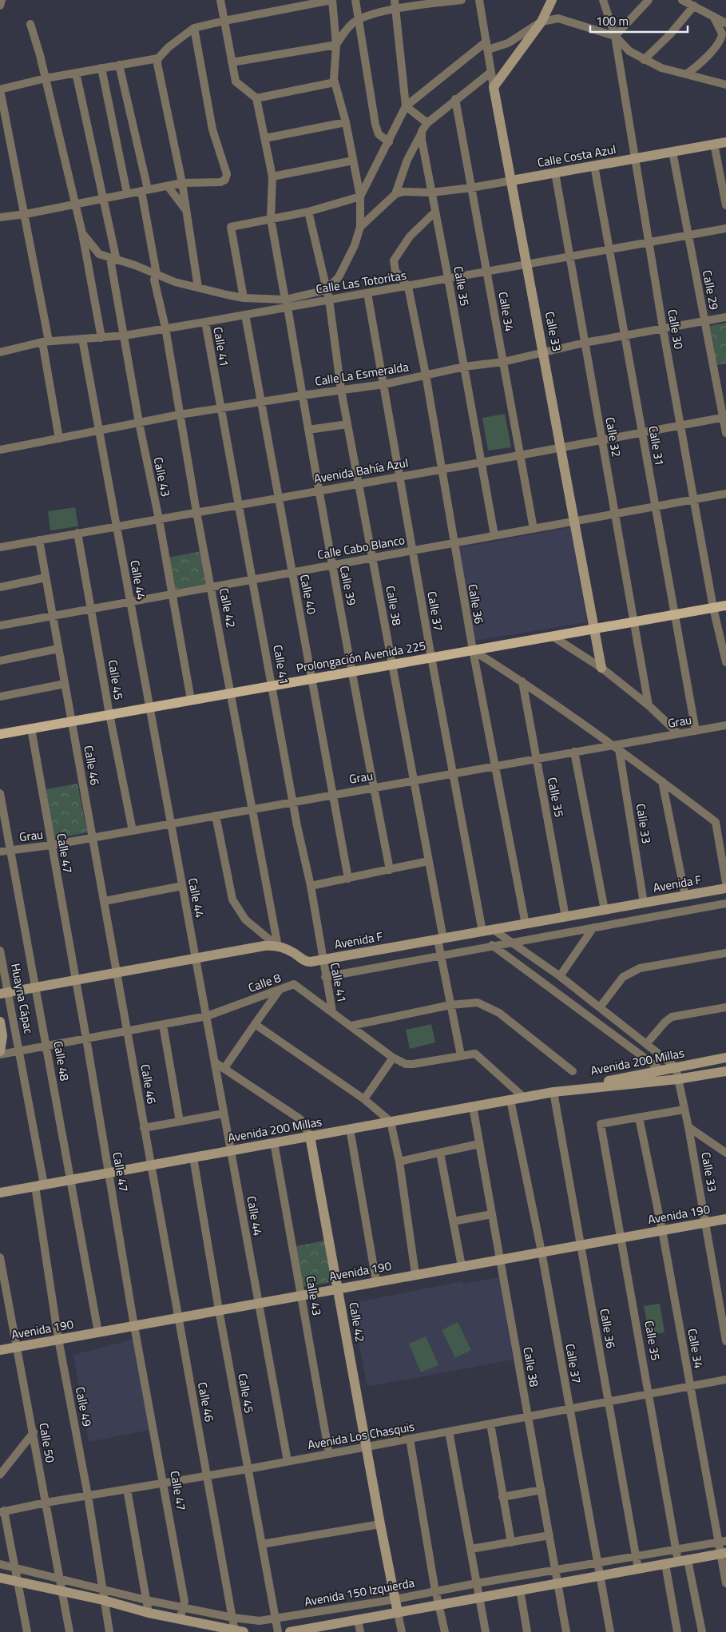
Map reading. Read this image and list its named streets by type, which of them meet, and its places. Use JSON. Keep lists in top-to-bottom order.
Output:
{
  "streets": {
    "main road": ["Prolongación Avenida 225"],
    "street": [
      "Calle Costa Azul",
      "Calle Las Totoritas",
      "Calle 35",
      "Calle 29",
      "Calle 34",
      "Calle 30",
      "Calle 33",
      "Calle 41",
      "Calle La Esmeralda",
      "Calle 32",
      "Calle 31",
      "Avenida Bahía Azul",
      "Calle 43",
      "Calle Cabo Blanco",
      "Calle 44",
      "Calle 39",
      "Calle 40",
      "Calle 36",
      "Calle 38",
      "Calle 42",
      "Calle 37",
      "Calle 45",
      "Grau",
      "Calle 46",
      "Calle 47",
      "Avenida F",
      "Calle 8",
      "Huayna Cápac",
      "Calle 48",
      "Avenida 200 Millas",
      "Avenida 190",
      "Calle 49",
      "Avenida Los Chasquis",
      "Calle 50",
      "Avenida 150 Izquierda"
    ]
  },
  "crossings": [
    ["Calle Costa Azul", "Calle 35"],
    ["Calle Costa Azul", "Calle 29"],
    ["Calle Costa Azul", "Calle 34"],
    ["Calle Costa Azul", "Calle 30"],
    ["Calle Costa Azul", "Calle 33"],
    ["Calle Costa Azul", "Calle 32"],
    ["Calle Costa Azul", "Calle 31"],
    ["Calle Las Totoritas", "Calle 35"],
    ["Calle Las Totoritas", "Calle 29"],
    ["Calle Las Totoritas", "Calle 34"],
    ["Calle Las Totoritas", "Calle 30"],
    ["Calle Las Totoritas", "Calle 33"],
    ["Calle Las Totoritas", "Calle 41"],
    ["Calle Las Totoritas", "Calle 32"],
    ["Calle Las Totoritas", "Calle 31"],
    ["Calle Las Totoritas", "Calle 43"],
    ["Calle Las Totoritas", "Calle 44"],
    ["Calle Las Totoritas", "Calle 39"],
    ["Calle Las Totoritas", "Calle 40"],
    ["Calle Las Totoritas", "Calle 36"],
    ["Calle Las Totoritas", "Calle 38"],
    ["Calle Las Totoritas", "Calle 42"],
    ["Calle Las Totoritas", "Calle 37"],
    ["Calle 35", "Calle 34"],
    ["Calle 35", "Calle La Esmeralda"],
    ["Calle 35", "Avenida Bahía Azul"],
    ["Calle 35", "Calle Cabo Blanco"],
    ["Calle 35", "Grau"],
    ["Calle 35", "Avenida F"],
    ["Calle 35", "Avenida 190"],
    ["Calle 35", "Avenida Los Chasquis"],
    ["Calle 35", "Avenida 150 Izquierda"],
    ["Calle 29", "Calle La Esmeralda"],
    ["Calle 29", "Avenida Bahía Azul"],
    ["Calle 34", "Calle La Esmeralda"],
    ["Calle 34", "Avenida Bahía Azul"],
    ["Calle 34", "Calle Cabo Blanco"],
    ["Calle 34", "Avenida 190"],
    ["Calle 34", "Avenida Los Chasquis"],
    ["Calle 34", "Avenida 150 Izquierda"],
    ["Calle 30", "Calle La Esmeralda"],
    ["Calle 30", "Avenida Bahía Azul"],
    ["Calle 30", "Calle Cabo Blanco"],
    ["Calle 30", "Prolongación Avenida 225"],
    ["Calle 33", "Calle La Esmeralda"],
    ["Calle 33", "Avenida Bahía Azul"],
    ["Calle 33", "Calle Cabo Blanco"],
    ["Calle 33", "Prolongación Avenida 225"],
    ["Calle 33", "Grau"],
    ["Calle 33", "Avenida F"],
    ["Calle 33", "Avenida 200 Millas"],
    ["Calle 33", "Avenida 190"],
    ["Calle 41", "Calle La Esmeralda"],
    ["Calle 41", "Avenida Bahía Azul"],
    ["Calle 41", "Calle Cabo Blanco"],
    ["Calle 41", "Prolongación Avenida 225"],
    ["Calle 41", "Grau"],
    ["Calle 41", "Avenida F"],
    ["Calle 41", "Calle 8"],
    ["Calle La Esmeralda", "Calle 32"],
    ["Calle La Esmeralda", "Calle 31"],
    ["Calle La Esmeralda", "Calle 43"],
    ["Calle La Esmeralda", "Calle 44"],
    ["Calle La Esmeralda", "Calle 39"],
    ["Calle La Esmeralda", "Calle 40"],
    ["Calle La Esmeralda", "Calle 36"],
    ["Calle La Esmeralda", "Calle 38"],
    ["Calle La Esmeralda", "Calle 42"],
    ["Calle La Esmeralda", "Calle 37"],
    ["Calle 32", "Avenida Bahía Azul"],
    ["Calle 32", "Calle Cabo Blanco"],
    ["Calle 32", "Prolongación Avenida 225"],
    ["Calle 31", "Avenida Bahía Azul"],
    ["Calle 31", "Calle Cabo Blanco"],
    ["Calle 31", "Prolongación Avenida 225"],
    ["Calle 31", "Grau"],
    ["Avenida Bahía Azul", "Calle 43"],
    ["Avenida Bahía Azul", "Calle 44"],
    ["Avenida Bahía Azul", "Calle 39"],
    ["Avenida Bahía Azul", "Calle 40"],
    ["Avenida Bahía Azul", "Calle 36"],
    ["Avenida Bahía Azul", "Calle 38"],
    ["Avenida Bahía Azul", "Calle 42"],
    ["Avenida Bahía Azul", "Calle 37"],
    ["Avenida Bahía Azul", "Calle 45"],
    ["Avenida Bahía Azul", "Calle 46"],
    ["Calle 43", "Calle Cabo Blanco"],
    ["Calle 43", "Prolongación Avenida 225"],
    ["Calle 43", "Avenida 200 Millas"],
    ["Calle 43", "Avenida 190"],
    ["Calle 43", "Avenida Los Chasquis"],
    ["Calle Cabo Blanco", "Calle 44"],
    ["Calle Cabo Blanco", "Calle 39"],
    ["Calle Cabo Blanco", "Calle 40"],
    ["Calle Cabo Blanco", "Calle 36"],
    ["Calle Cabo Blanco", "Calle 38"],
    ["Calle Cabo Blanco", "Calle 42"],
    ["Calle Cabo Blanco", "Calle 37"],
    ["Calle Cabo Blanco", "Calle 45"],
    ["Calle Cabo Blanco", "Calle 46"],
    ["Calle 44", "Calle 42"],
    ["Calle 44", "Prolongación Avenida 225"],
    ["Calle 44", "Grau"],
    ["Calle 44", "Avenida F"],
    ["Calle 44", "Calle 8"],
    ["Calle 44", "Avenida 200 Millas"],
    ["Calle 44", "Avenida 190"],
    ["Calle 44", "Avenida Los Chasquis"],
    ["Calle 39", "Prolongación Avenida 225"],
    ["Calle 39", "Grau"],
    ["Calle 40", "Prolongación Avenida 225"],
    ["Calle 40", "Grau"],
    ["Calle 36", "Prolongación Avenida 225"],
    ["Calle 36", "Grau"],
    ["Calle 36", "Avenida F"],
    ["Calle 36", "Avenida 200 Millas"],
    ["Calle 36", "Avenida 190"],
    ["Calle 36", "Avenida Los Chasquis"],
    ["Calle 36", "Avenida 150 Izquierda"],
    ["Calle 38", "Prolongación Avenida 225"],
    ["Calle 38", "Grau"],
    ["Calle 38", "Avenida F"],
    ["Calle 38", "Calle 8"],
    ["Calle 38", "Avenida 200 Millas"],
    ["Calle 38", "Avenida 190"],
    ["Calle 38", "Avenida Los Chasquis"],
    ["Calle 38", "Avenida 150 Izquierda"],
    ["Calle 42", "Prolongación Avenida 225"],
    ["Calle 42", "Grau"],
    ["Calle 42", "Avenida F"],
    ["Calle 42", "Avenida 200 Millas"],
    ["Calle 42", "Avenida 190"],
    ["Calle 42", "Avenida Los Chasquis"],
    ["Calle 42", "Avenida 150 Izquierda"],
    ["Calle 37", "Prolongación Avenida 225"],
    ["Calle 37", "Grau"],
    ["Calle 37", "Avenida F"],
    ["Calle 37", "Avenida 200 Millas"],
    ["Calle 37", "Avenida 190"],
    ["Calle 37", "Avenida Los Chasquis"],
    ["Calle 37", "Avenida 150 Izquierda"],
    ["Prolongación Avenida 225", "Calle 45"],
    ["Prolongación Avenida 225", "Calle 46"],
    ["Prolongación Avenida 225", "Calle 47"],
    ["Calle 45", "Grau"],
    ["Calle 45", "Avenida 200 Millas"],
    ["Calle 45", "Avenida 190"],
    ["Calle 45", "Avenida Los Chasquis"],
    ["Calle 45", "Avenida 150 Izquierda"],
    ["Grau", "Calle 46"],
    ["Grau", "Calle 47"],
    ["Grau", "Calle 48"],
    ["Calle 46", "Avenida F"],
    ["Calle 46", "Calle 8"],
    ["Calle 46", "Avenida 200 Millas"],
    ["Calle 46", "Avenida 190"],
    ["Calle 46", "Avenida Los Chasquis"],
    ["Calle 46", "Avenida 150 Izquierda"],
    ["Calle 47", "Avenida F"],
    ["Calle 47", "Calle 8"],
    ["Calle 47", "Avenida 200 Millas"],
    ["Calle 47", "Avenida 190"],
    ["Calle 47", "Avenida Los Chasquis"],
    ["Calle 47", "Avenida 150 Izquierda"],
    ["Avenida F", "Huayna Cápac"],
    ["Avenida F", "Calle 48"],
    ["Calle 8", "Huayna Cápac"],
    ["Calle 8", "Calle 48"],
    ["Calle 8", "Avenida 200 Millas"],
    ["Calle 8", "Calle 49"],
    ["Huayna Cápac", "Calle 49"],
    ["Calle 48", "Avenida 200 Millas"],
    ["Calle 48", "Avenida 190"],
    ["Avenida 200 Millas", "Calle 49"],
    ["Avenida 190", "Calle 49"],
    ["Avenida 190", "Calle 50"],
    ["Calle 49", "Avenida Los Chasquis"],
    ["Calle 49", "Avenida 150 Izquierda"],
    ["Avenida Los Chasquis", "Calle 50"],
    ["Calle 50", "Avenida 150 Izquierda"]
  ],
  "scale_bar": "100 m"
}
